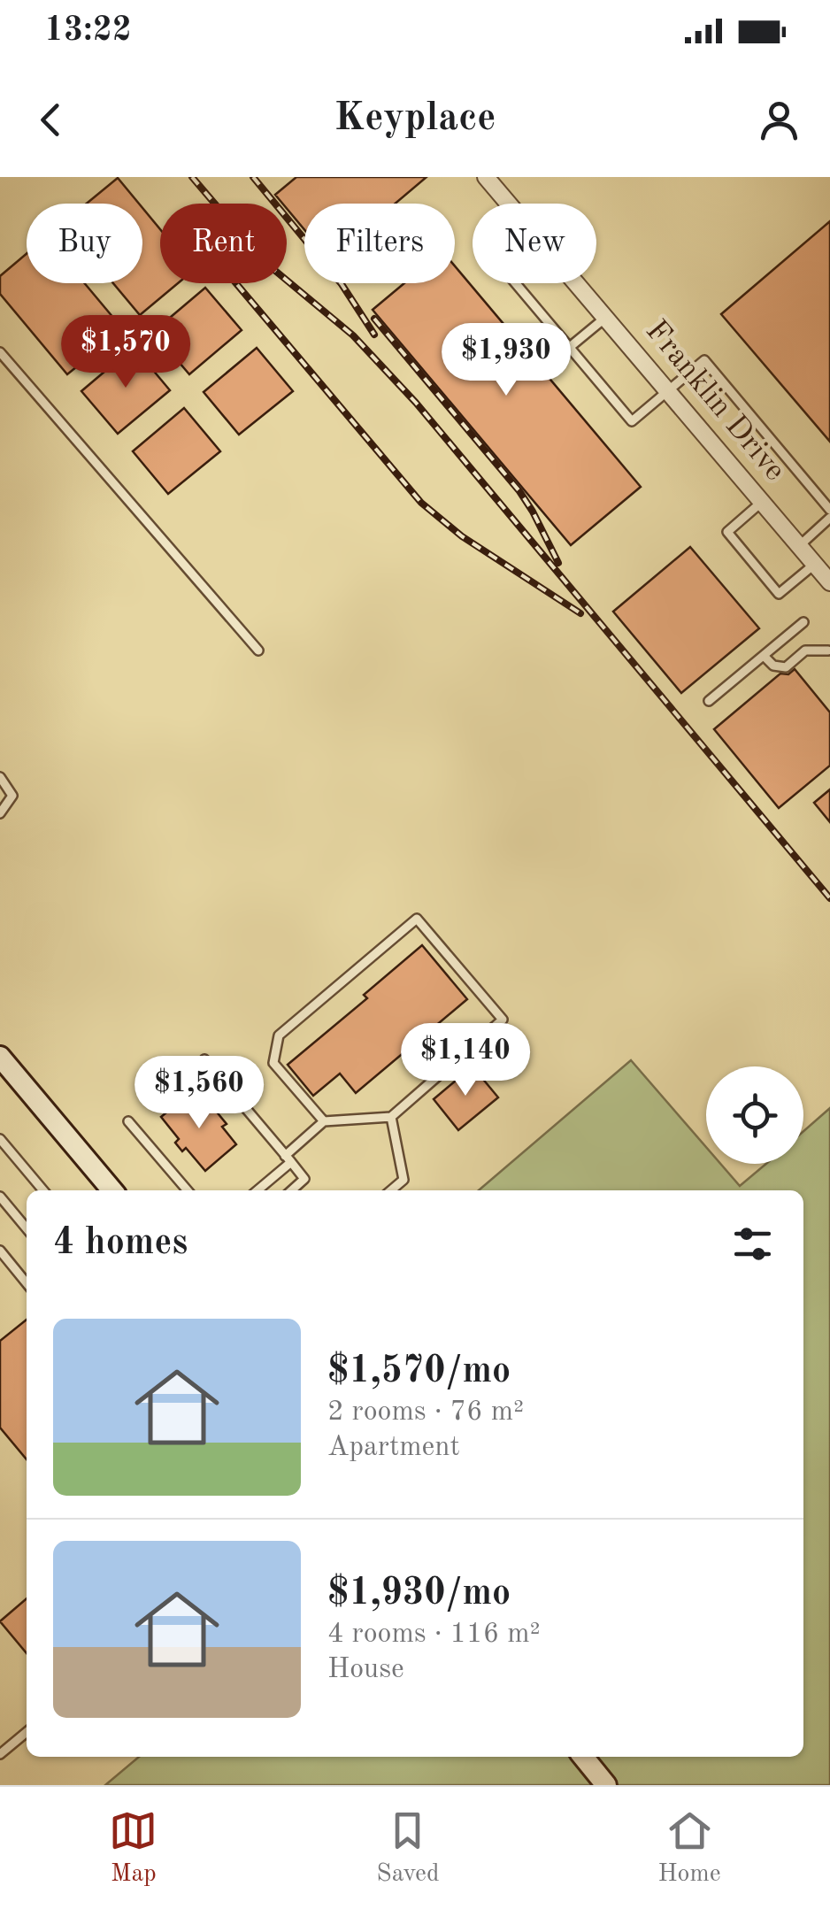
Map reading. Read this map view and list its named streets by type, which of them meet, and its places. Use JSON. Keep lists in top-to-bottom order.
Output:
{
  "streets": {
    "street": ["Franklin Drive"]
  },
  "page": {
    "status": "13:22",
    "header": "Keyplace",
    "chip": [
      "Buy",
      "Rent",
      "Filters",
      "New"
    ],
    "price": [
      "$1,570",
      "$1,930",
      "$1,140",
      "$1,560"
    ],
    "heading": "4 homes",
    "list": [
      {
        "name": "$1,570/mo",
        "note": "2 rooms · 76 m² · Apartment"
      },
      {
        "name": "$1,930/mo",
        "note": "4 rooms · 116 m² · House"
      }
    ],
    "tabs": ["Map", "Saved", "Home"]
  }
}
